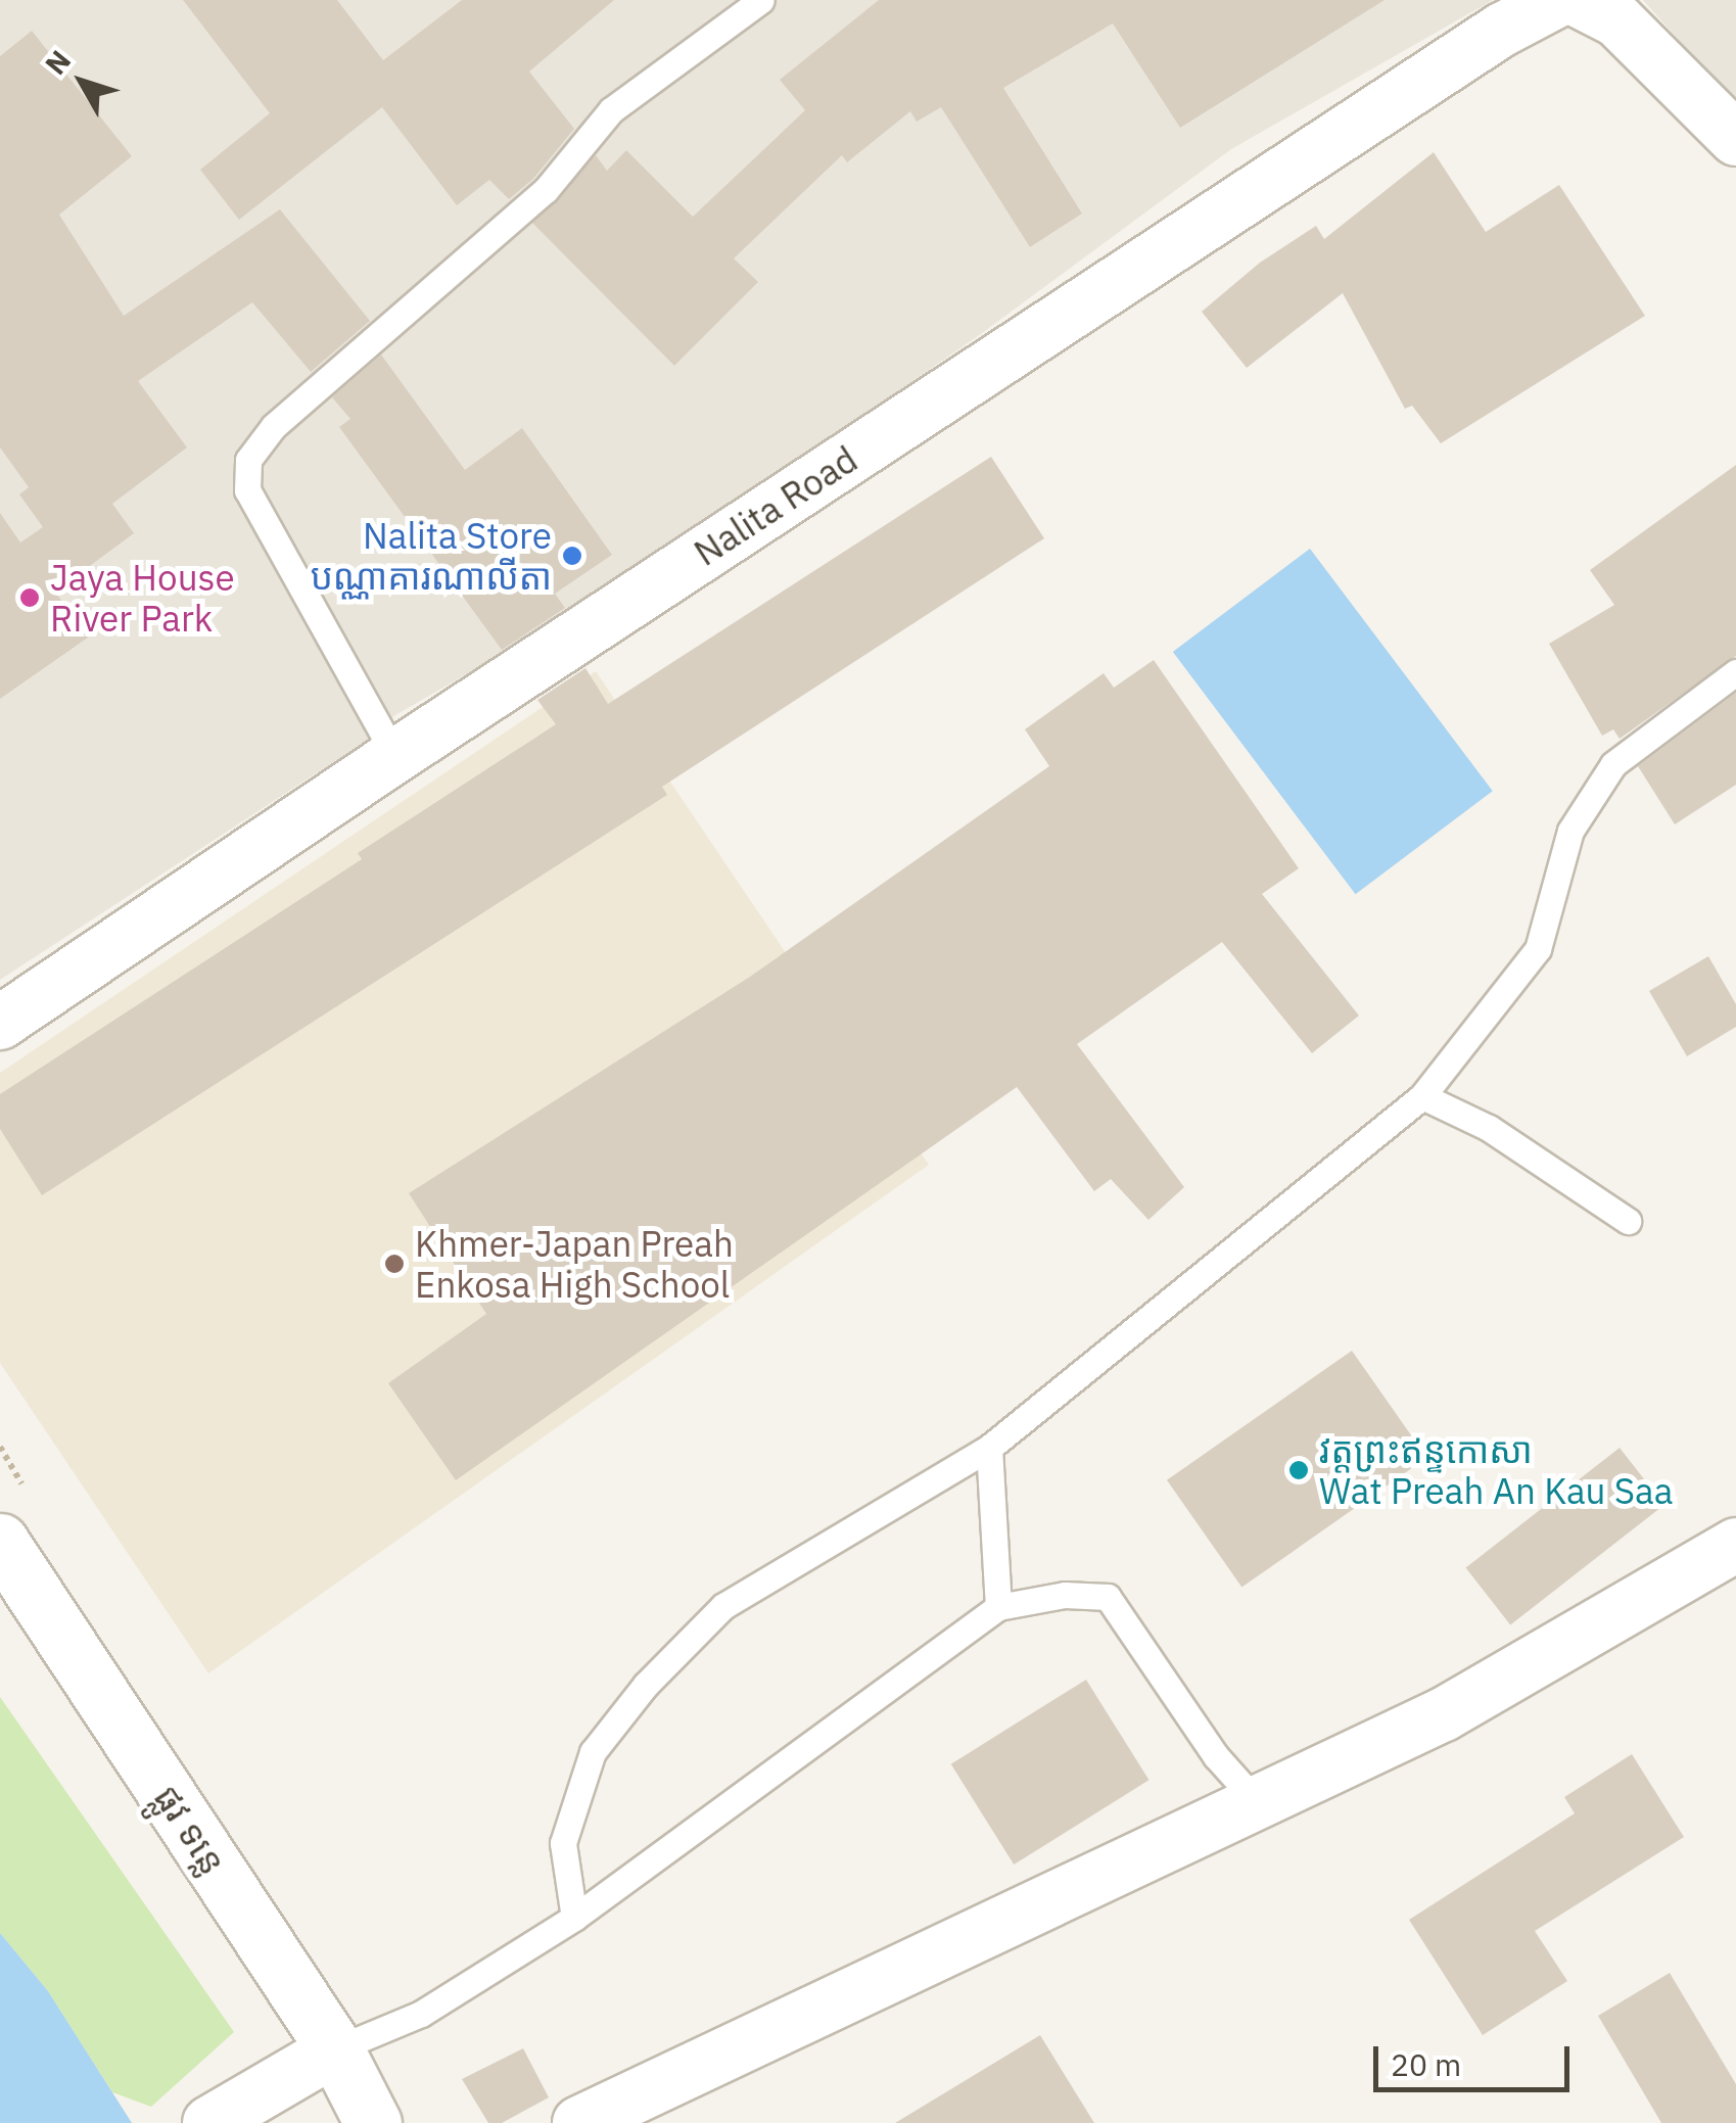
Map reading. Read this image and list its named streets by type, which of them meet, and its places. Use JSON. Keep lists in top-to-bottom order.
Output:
{
  "streets": {
    "street": ["Nalita Road", "ផ្លូវ ទន្លេ"]
  },
  "places": [
    "Nalita Store បណ្ណាគារណាលីតា",
    "Jaya House River Park",
    "Khmer-Japan Preah Enkosa High School",
    "វត្តព្រះឥន្ទកោសា Wat Preah An Kau Saa"
  ],
  "scale_bar": "20 m",
  "north": "top left"
}
